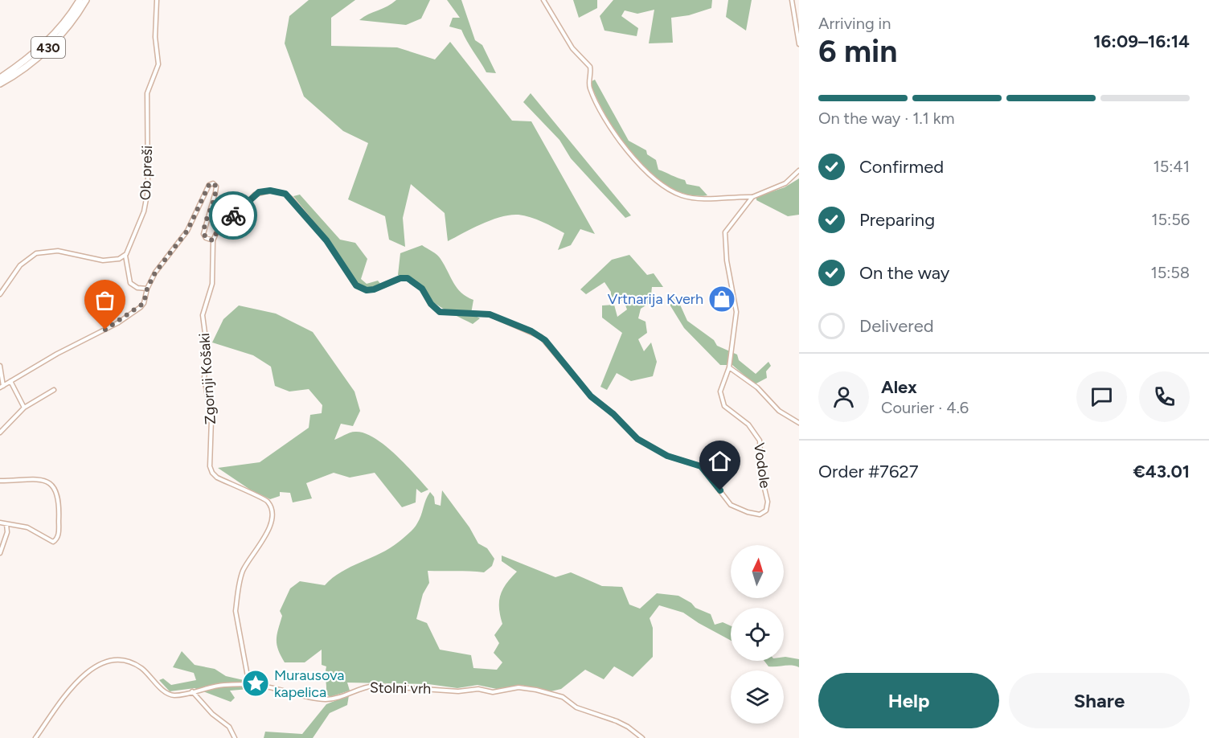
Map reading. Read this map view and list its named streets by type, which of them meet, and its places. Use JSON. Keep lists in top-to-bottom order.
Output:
{
  "streets": {
    "highway": ["430"],
    "street": [
      "Ob preši",
      "Zgornji Košaki",
      "Vodole",
      "Stolni vrh"
    ]
  },
  "crossings": [
    ["Zgornji Košaki", "Vodole"],
    ["Zgornji Košaki", "Stolni vrh"]
  ],
  "places": {
    "shop": ["Vrtnarija Kverh"],
    "place": ["Murausova kapelica"]
  },
  "north": "top",
  "page": {
    "heading": ["6 min", "Arriving in", "16:09–16:14"],
    "panel": [
      "Alex",
      "Courier · 4.6",
      "Order #7627",
      "€43.01"
    ],
    "bar": "On the way · 1.1 km",
    "list": [
      ["Confirmed", "15:41"],
      ["Preparing", "15:56"],
      ["On the way", "15:58"],
      "Delivered"
    ],
    "buttons": ["Help", "Share"]
  }
}
